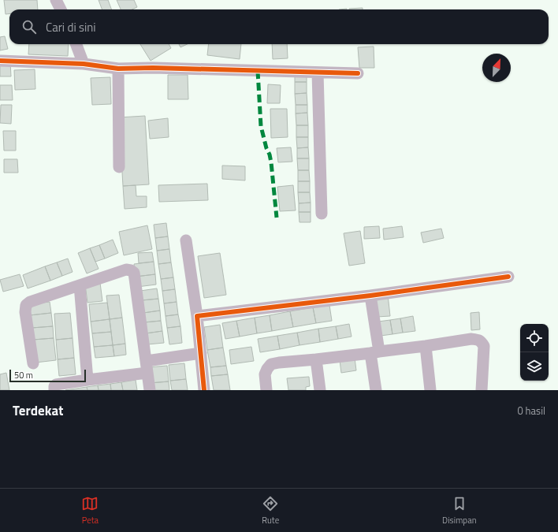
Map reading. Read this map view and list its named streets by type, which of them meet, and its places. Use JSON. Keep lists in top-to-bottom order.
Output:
{
  "scale_bar": "50 m",
  "north": "top right",
  "page": {
    "search": "Cari di sini",
    "scale": "50 m",
    "heading": ["Terdekat", "0 hasil"],
    "nav": ["Peta", "Rute", "Disimpan"]
  }
}
